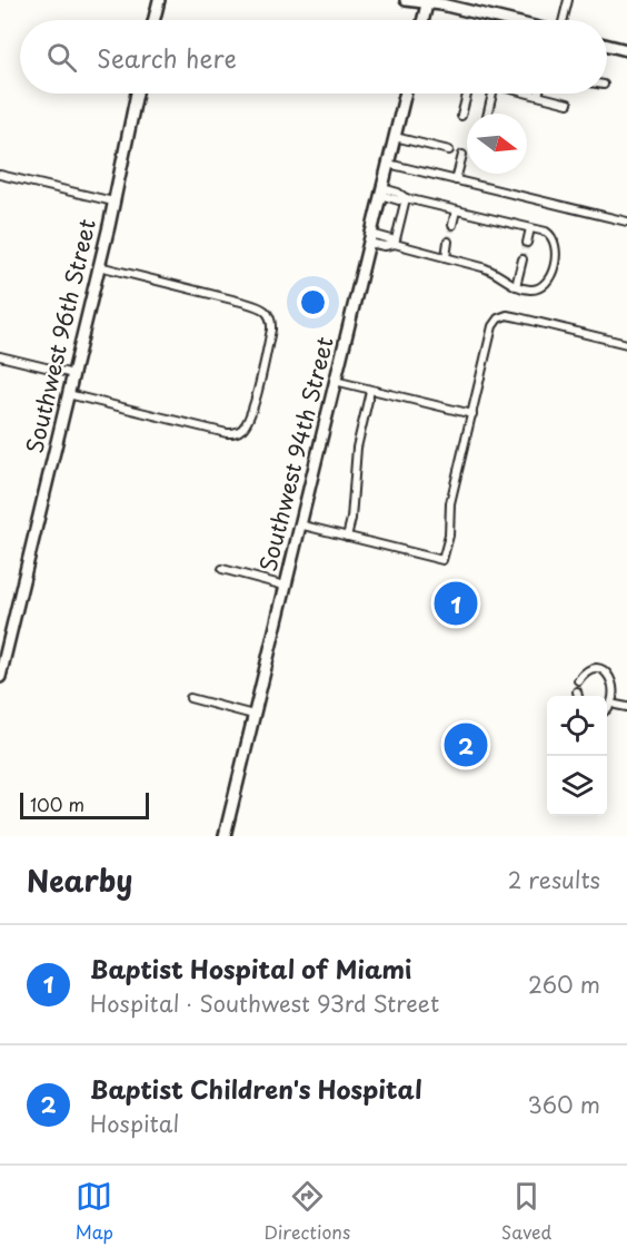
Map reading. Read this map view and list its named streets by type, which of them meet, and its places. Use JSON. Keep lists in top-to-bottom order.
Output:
{
  "streets": {
    "street": ["Southwest 96th Street", "Southwest 94th Street"]
  },
  "scale_bar": "100 m",
  "north": "right",
  "page": {
    "search": "Search here",
    "pins": ["1", "2"],
    "scale": "100 m",
    "heading": ["Nearby", "2 results"],
    "list": [
      {
        "mark": "1",
        "name": "Baptist Hospital of Miami",
        "note": "Hospital · Southwest 93rd Street",
        "value": "260 m"
      },
      {
        "mark": "2",
        "name": "Baptist Children's Hospital",
        "note": "Hospital",
        "value": "360 m"
      }
    ],
    "nav": ["Map", "Directions", "Saved"]
  }
}
